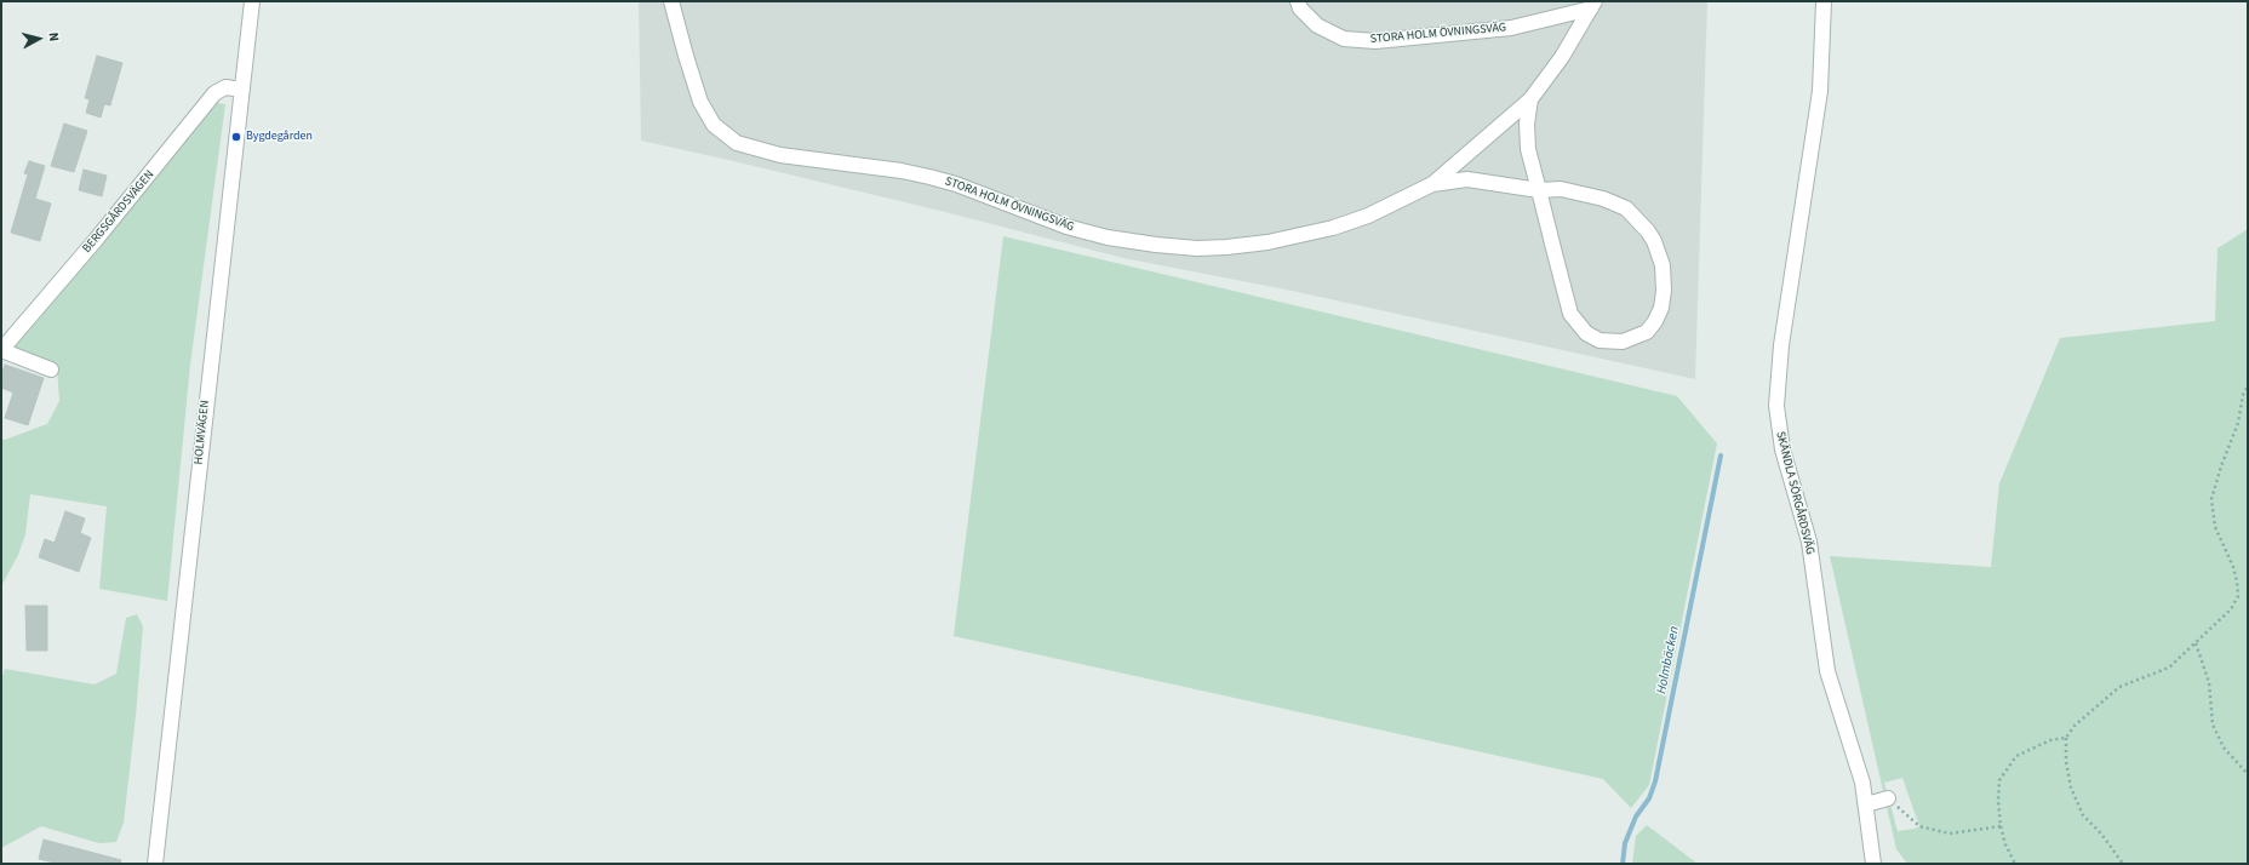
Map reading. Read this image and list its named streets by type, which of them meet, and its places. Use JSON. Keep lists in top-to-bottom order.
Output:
{
  "streets": {
    "street": [
      "STORA HOLM ÖVNINGSVÄG",
      "BERGSGÅRDSVÄGEN",
      "HOLMVÄGEN",
      "SKÄNDLA SÖRGÅRDSVÄG"
    ]
  },
  "crossings": [
    ["BERGSGÅRDSVÄGEN", "HOLMVÄGEN"]
  ],
  "water": ["Holmbäcken"],
  "places": ["Bygdegården"],
  "north": "right"
}
